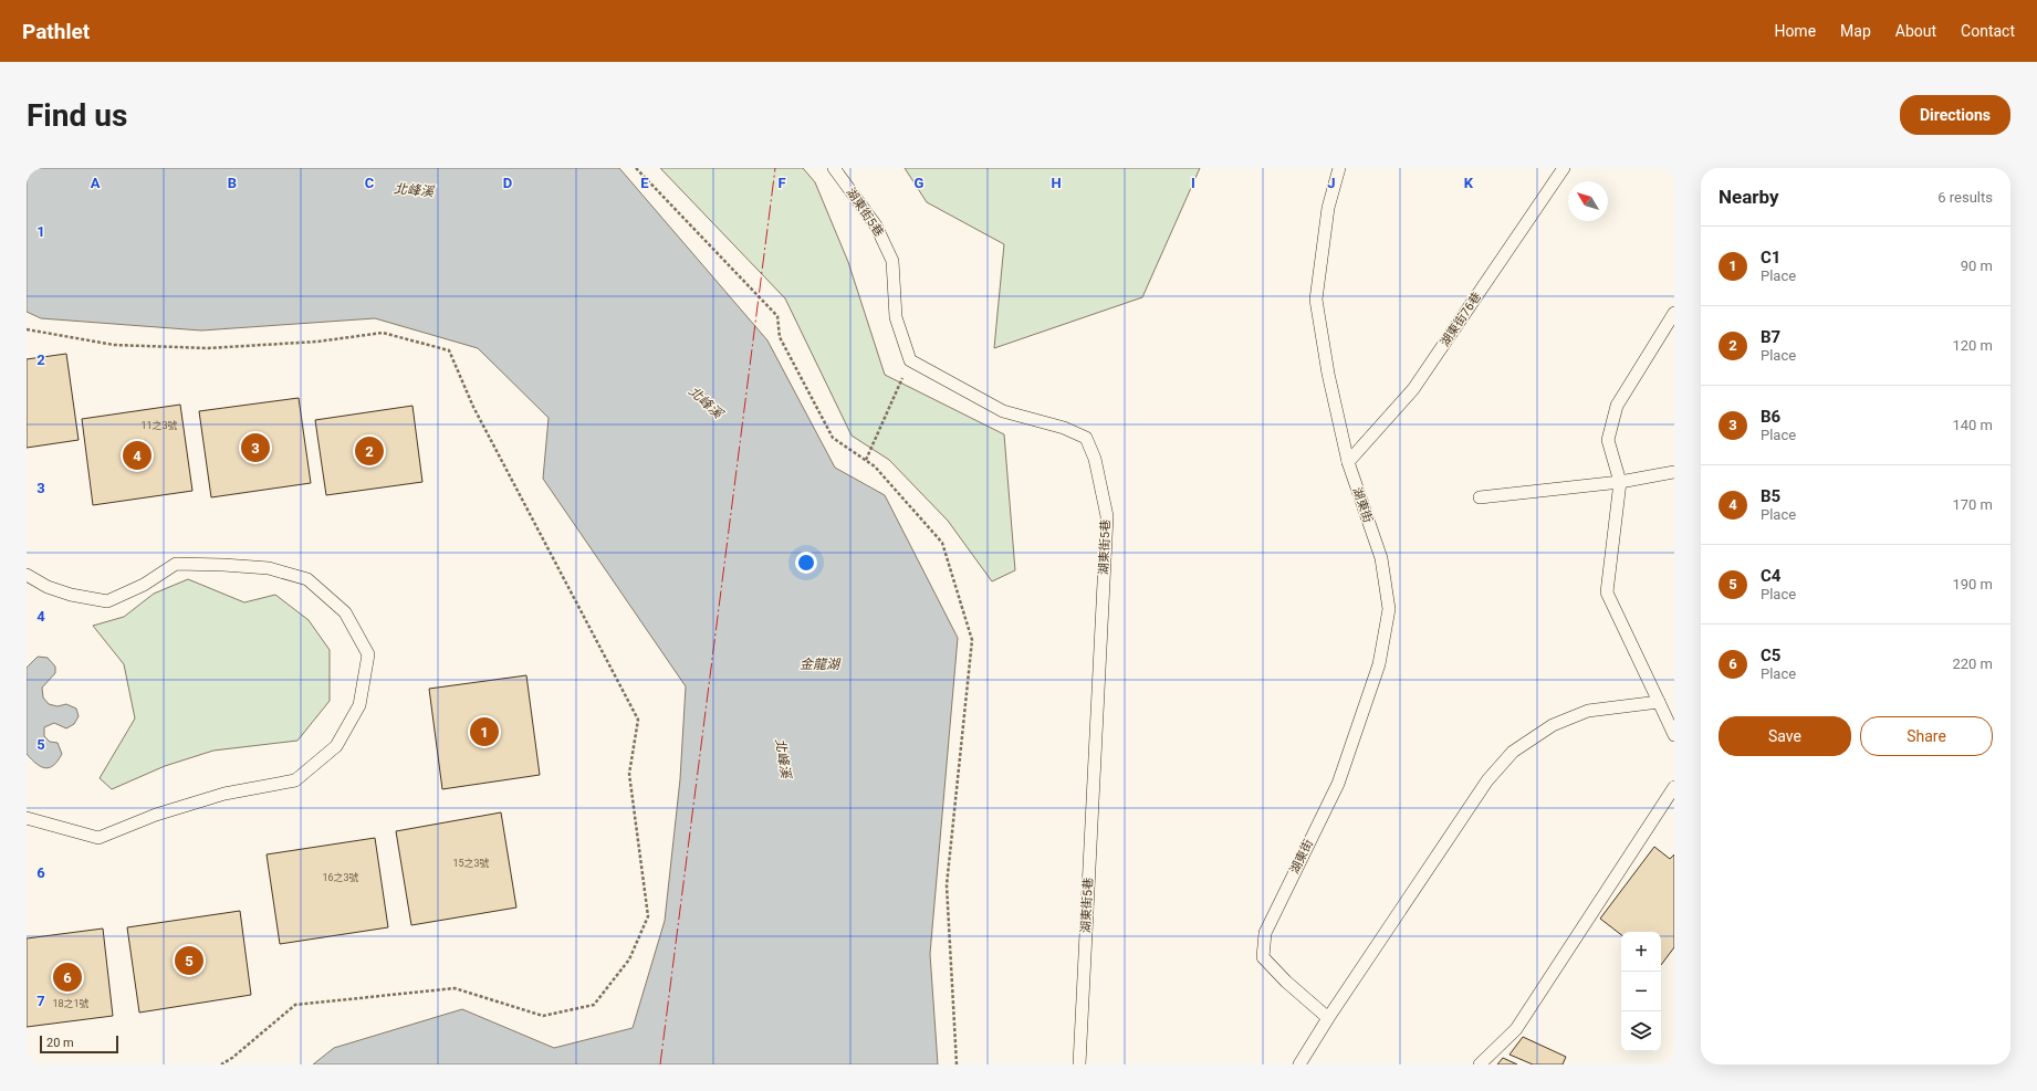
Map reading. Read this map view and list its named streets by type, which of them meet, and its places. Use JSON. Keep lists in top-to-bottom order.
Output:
{
  "streets": {
    "lane": ["湖東街5巷", "湖東街76巷", "湖東街"]
  },
  "crossings": [
    ["湖東街76巷", "湖東街"]
  ],
  "water": ["北峰溪", "金龍湖"],
  "house_numbers": [
    "11之3號",
    "15之3號",
    "16之3號",
    "18之1號"
  ],
  "scale_bar": "20 m",
  "north": "top left",
  "page": {
    "header": "Pathlet",
    "nav": [
      "Home",
      "Map",
      "About",
      "Contact"
    ],
    "buttons": [
      "Directions",
      ["Save", "Share"]
    ],
    "title": "Find us",
    "heading": ["Nearby", "6 results"],
    "list": [
      {
        "mark": "1",
        "name": "C1",
        "note": "Place",
        "value": "90 m"
      },
      {
        "mark": "2",
        "name": "B7",
        "note": "Place",
        "value": "120 m"
      },
      {
        "mark": "3",
        "name": "B6",
        "note": "Place",
        "value": "140 m"
      },
      {
        "mark": "4",
        "name": "B5",
        "note": "Place",
        "value": "170 m"
      },
      {
        "mark": "5",
        "name": "C4",
        "note": "Place",
        "value": "190 m"
      },
      {
        "mark": "6",
        "name": "C5",
        "note": "Place",
        "value": "220 m"
      }
    ],
    "pins": [
      "3",
      "2",
      "4",
      "1",
      "5",
      "6"
    ],
    "map_buttons": ["+", "−"],
    "scale": "20 m"
  },
  "grid": {
    "columns": [
      "A",
      "B",
      "C",
      "D",
      "E",
      "F",
      "G",
      "H",
      "I",
      "J",
      "K"
    ],
    "rows": [
      "1",
      "2",
      "3",
      "4",
      "5",
      "6",
      "7"
    ]
  }
}
